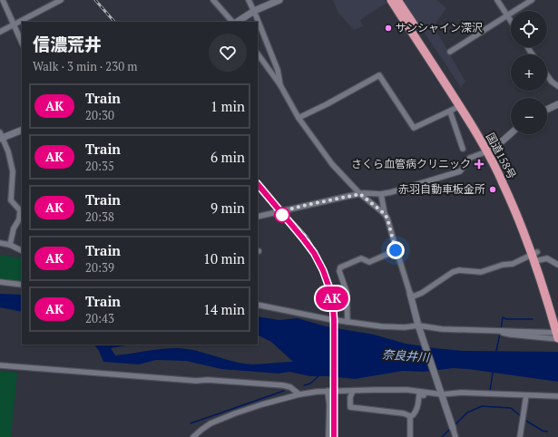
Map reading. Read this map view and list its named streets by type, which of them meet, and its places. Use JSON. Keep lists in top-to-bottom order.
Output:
{
  "streets": {
    "highway": ["国道158号"]
  },
  "water": ["奈良井川"],
  "places": {
    "other": ["サンシャイン深沢", "赤羽自動車板金所"],
    "health": ["さくら血管病クリニック"]
  },
  "page": {
    "on_map": "AK",
    "map_buttons": ["+", "−"],
    "heading": ["信濃荒井", "Walk · 3 min · 230 m"],
    "list": [
      {
        "mark": "AK",
        "name": "Train",
        "note": "20:30",
        "value": "1 min"
      },
      {
        "mark": "AK",
        "name": "Train",
        "note": "20:35",
        "value": "6 min"
      },
      {
        "mark": "AK",
        "name": "Train",
        "note": "20:38",
        "value": "9 min"
      },
      {
        "mark": "AK",
        "name": "Train",
        "note": "20:39",
        "value": "10 min"
      },
      {
        "mark": "AK",
        "name": "Train",
        "note": "20:43",
        "value": "14 min"
      }
    ]
  }
}
